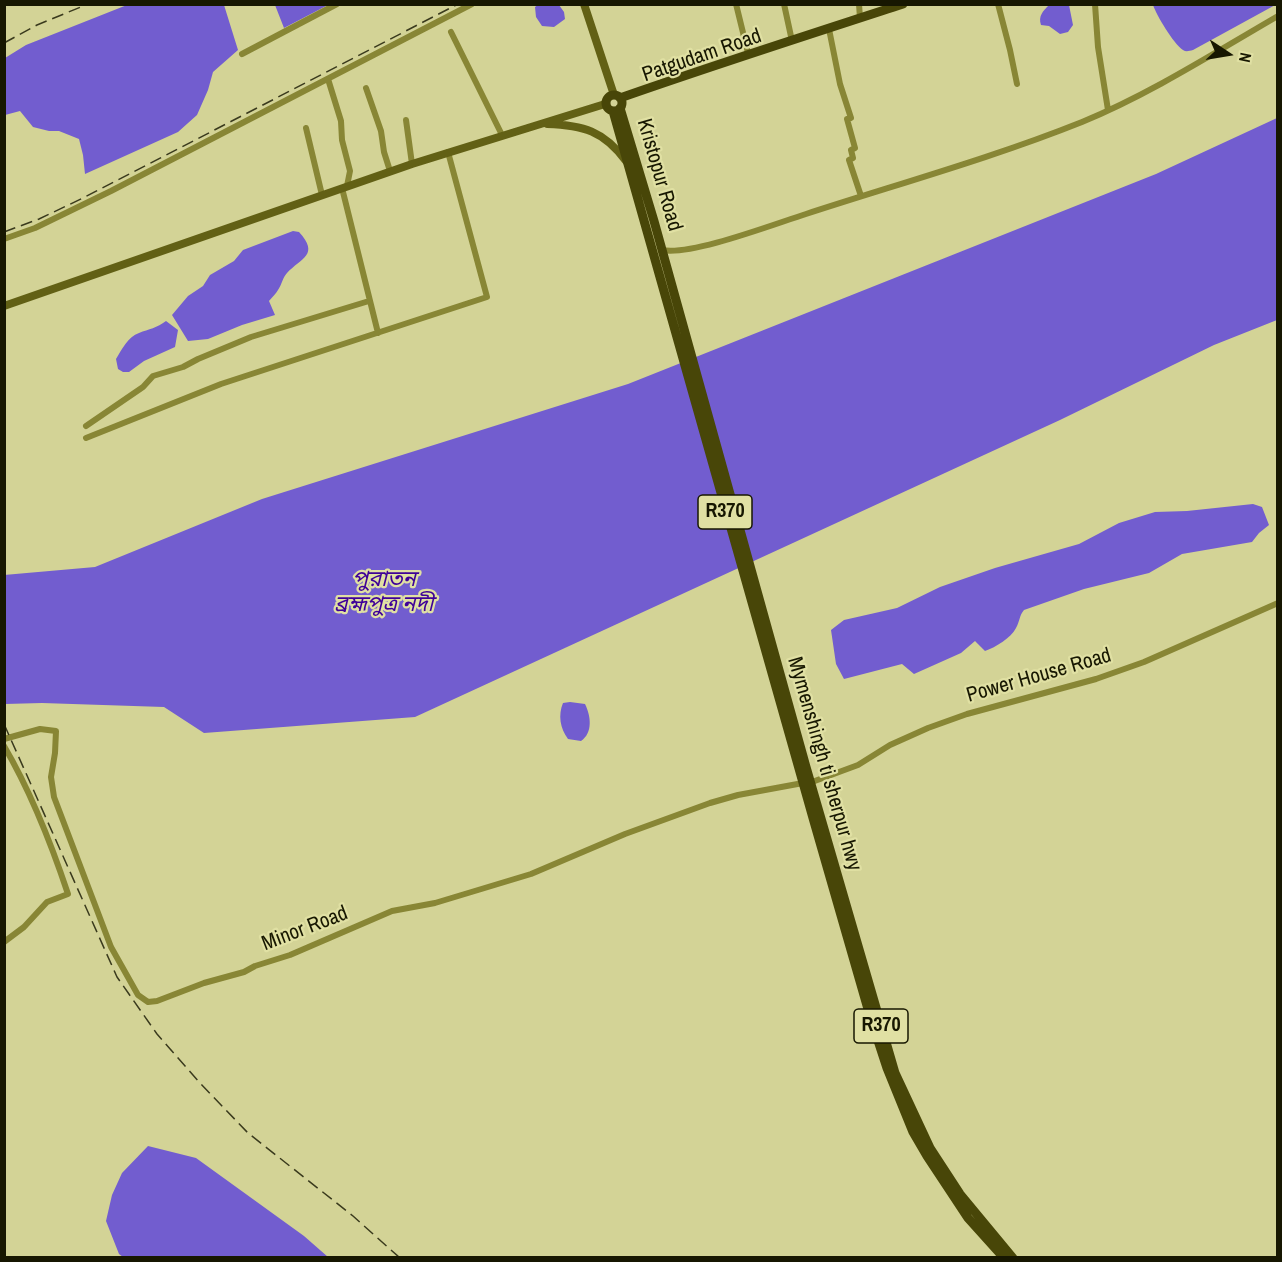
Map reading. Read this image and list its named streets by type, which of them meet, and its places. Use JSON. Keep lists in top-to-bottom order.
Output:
{
  "streets": {
    "main road": [
      "Patgudam Road",
      "Kristopur Road",
      "R370",
      "Mymenshingh ti sherpur hwy"
    ],
    "street": ["Power House Road", "Minor Road"]
  },
  "crossings": [
    ["Patgudam Road", "Kristopur Road"],
    ["Kristopur Road", "Mymenshingh ti sherpur hwy"],
    ["Power House Road", "Mymenshingh ti sherpur hwy"],
    ["Power House Road", "Minor Road"],
    ["Mymenshingh ti sherpur hwy", "Minor Road"]
  ],
  "water": ["পুরাতন ব্রহ্মপুত্র নদী"],
  "north": "right"
}
